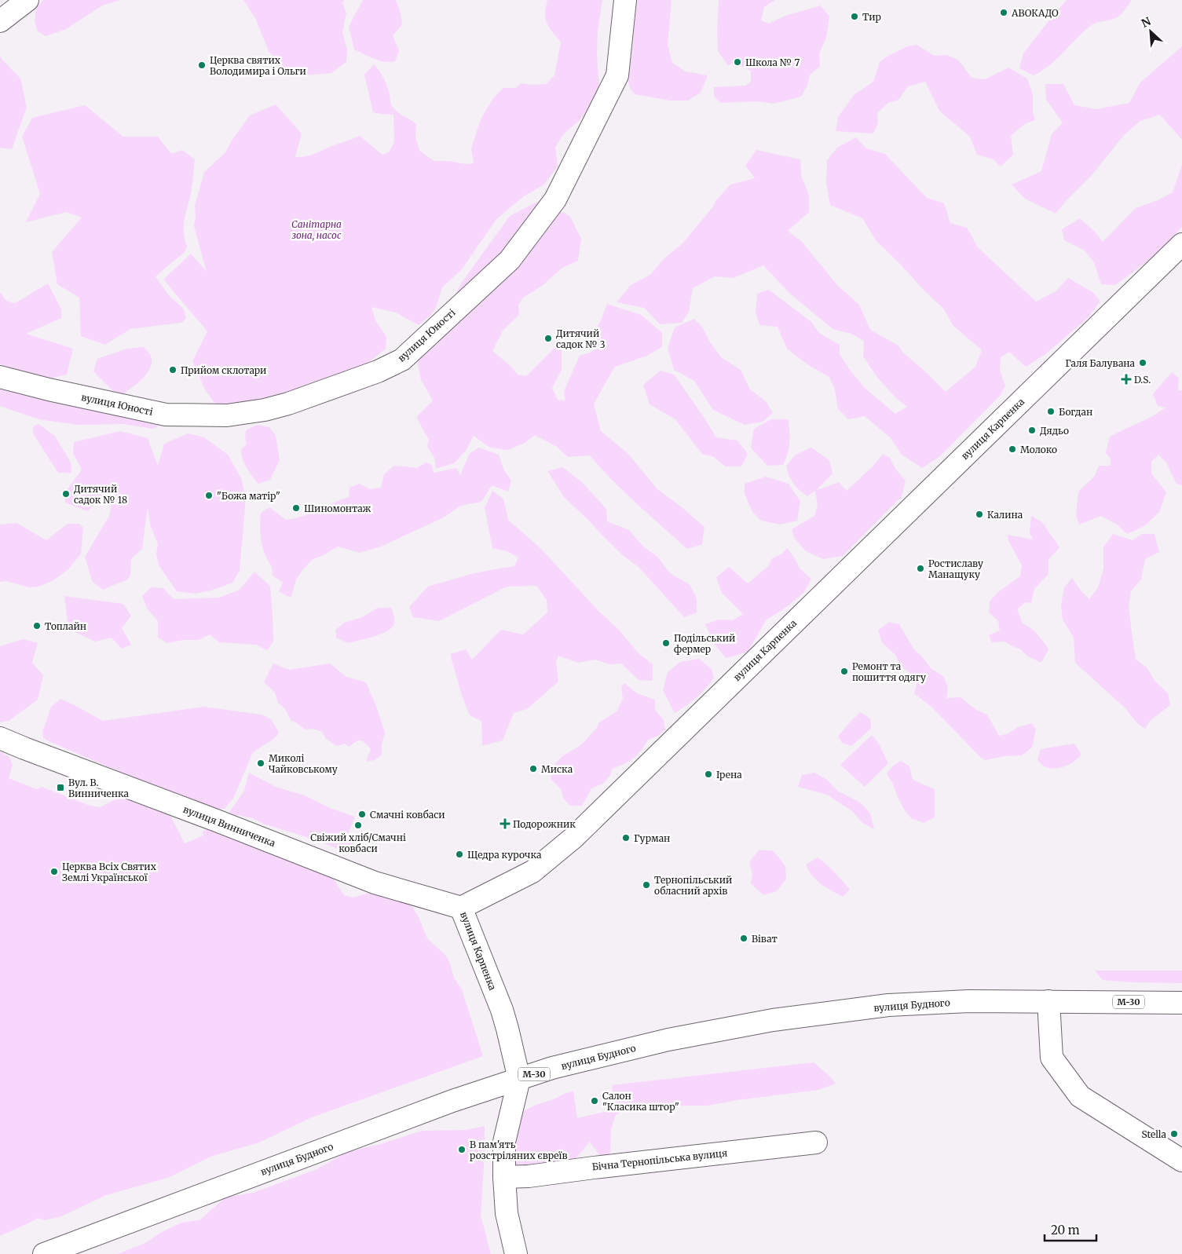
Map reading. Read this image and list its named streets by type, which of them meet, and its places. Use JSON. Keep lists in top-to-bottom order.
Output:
{
  "streets": {
    "main road": [
      "вулиця Юності",
      "вулиця Карпенка",
      "вулиця Винниченка",
      "М-30",
      "вулиця Будного",
      "Бічна Тернопільська вулиця"
    ]
  },
  "crossings": [
    ["вулиця Карпенка", "вулиця Винниченка"],
    ["вулиця Карпенка", "вулиця Будного"]
  ],
  "parks": ["Санітарна зона, насос"],
  "places": {
    "other": [
      "АВОКАДО",
      "Тир",
      "Школа № 7",
      "Церква святих Володимира і Ольги",
      "Дитячий садок № 3",
      "Галя Балувана",
      "Прийом склотари",
      "Богдан",
      "Дядьо",
      "Молоко",
      "Дитячий садок № 18",
      "\"Божа матір\"",
      "Шиномонтаж",
      "Калина",
      "Ростиславу Манащуку",
      "Топлайн",
      "Подільський фермер",
      "Ремонт та пошиття одягу",
      "Миколі Чайковському",
      "Миска",
      "Ірена",
      "Смачні ковбаси",
      "Свіжий хліб/Смачні ковбаси",
      "Гурман",
      "Щедра курочка",
      "Церква Всіх Святих Землі Української",
      "Тернопільський обласний архів",
      "Віват",
      "Салон \"Класика штор\"",
      "Stella",
      "В пам'ять розстріляних євреїв"
    ],
    "health": ["D.S.", "Подорожник"],
    "transit": ["Вул. В. Винниченка"]
  },
  "scale_bar": "20 m",
  "north": "top left"
}
